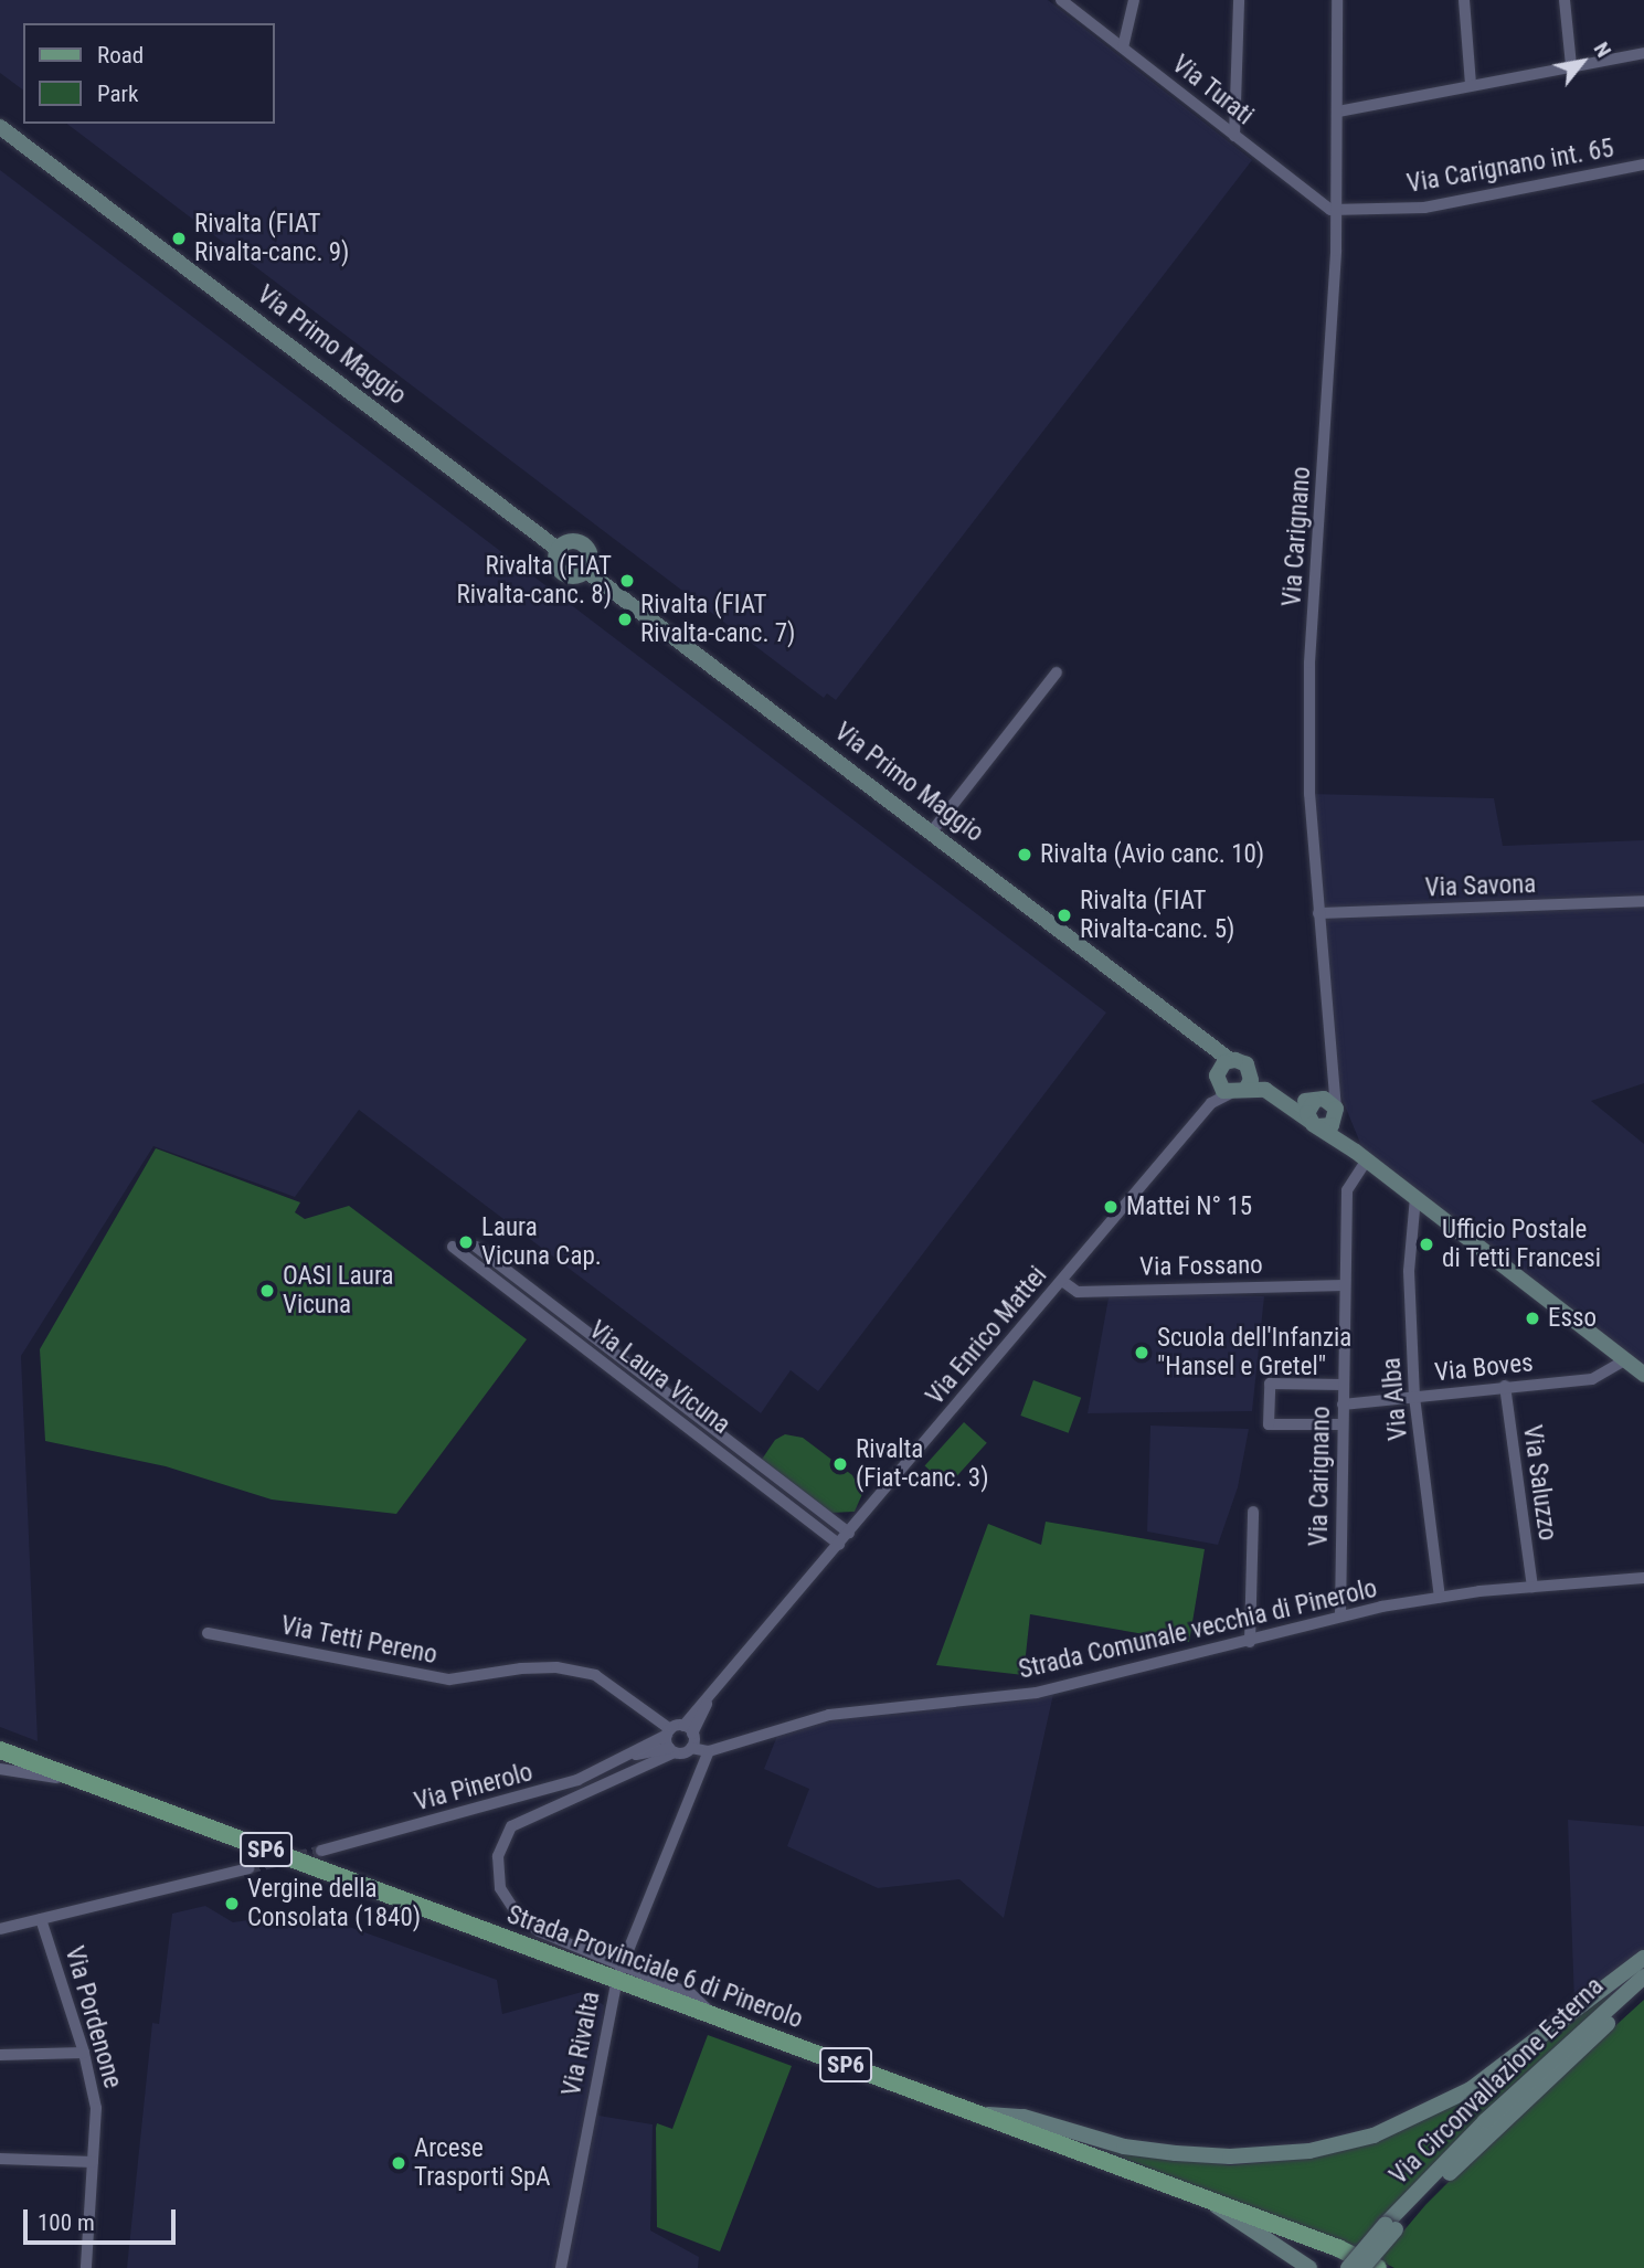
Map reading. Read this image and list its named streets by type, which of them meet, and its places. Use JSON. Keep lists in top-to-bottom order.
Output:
{
  "streets": {
    "main road": [
      "Via Primo Maggio",
      "SP6",
      "Strada Provinciale 6 di Pinerolo",
      "Via Circonvallazione Esterna"
    ],
    "street": [
      "Via Turati",
      "Via Carignano int. 65",
      "Via Carignano",
      "Via Savona",
      "Via Fossano",
      "Via Enrico Mattei",
      "Via Boves",
      "Via Laura Vicuna",
      "Via Alba",
      "Via Saluzzo",
      "Strada Comunale vecchia di Pinerolo",
      "Via Tetti Pereno",
      "Via Pinerolo",
      "Via Pordenone",
      "Via Rivalta"
    ]
  },
  "crossings": [
    ["Via Turati", "Via Carignano int. 65"],
    ["Via Turati", "Via Carignano"],
    ["Via Carignano int. 65", "Via Carignano"],
    ["Via Primo Maggio", "Via Enrico Mattei"],
    ["Via Carignano", "Via Savona"],
    ["Via Carignano", "Via Fossano"],
    ["Via Carignano", "Via Boves"],
    ["Via Carignano", "Strada Comunale vecchia di Pinerolo"],
    ["Via Fossano", "Via Enrico Mattei"],
    ["Via Enrico Mattei", "Via Laura Vicuna"],
    ["Via Enrico Mattei", "Via Pinerolo"],
    ["Via Boves", "Via Alba"],
    ["Via Boves", "Via Saluzzo"],
    ["Via Alba", "Strada Comunale vecchia di Pinerolo"],
    ["Via Saluzzo", "Strada Comunale vecchia di Pinerolo"],
    ["Strada Comunale vecchia di Pinerolo", "Via Rivalta"],
    ["Via Tetti Pereno", "Via Pinerolo"],
    ["Strada Provinciale 6 di Pinerolo", "Via Rivalta"]
  ],
  "places": [
    "Rivalta (FIAT Rivalta-canc. 9)",
    "Rivalta (FIAT Rivalta-canc. 8)",
    "Rivalta (FIAT Rivalta-canc. 7)",
    "Rivalta (Avio canc. 10)",
    "Rivalta (FIAT Rivalta-canc. 5)",
    "Mattei N° 15",
    "Laura Vicuna Cap.",
    "Ufficio Postale di Tetti Francesi",
    "OASI Laura Vicuna",
    "Esso",
    "Scuola dell'Infanzia \"Hansel e Gretel\"",
    "Rivalta (Fiat-canc. 3)",
    "Vergine della Consolata (1840)",
    "Arcese Trasporti SpA"
  ],
  "legend": ["Road", "Park"],
  "scale_bar": "100 m",
  "north": "top right"
}
